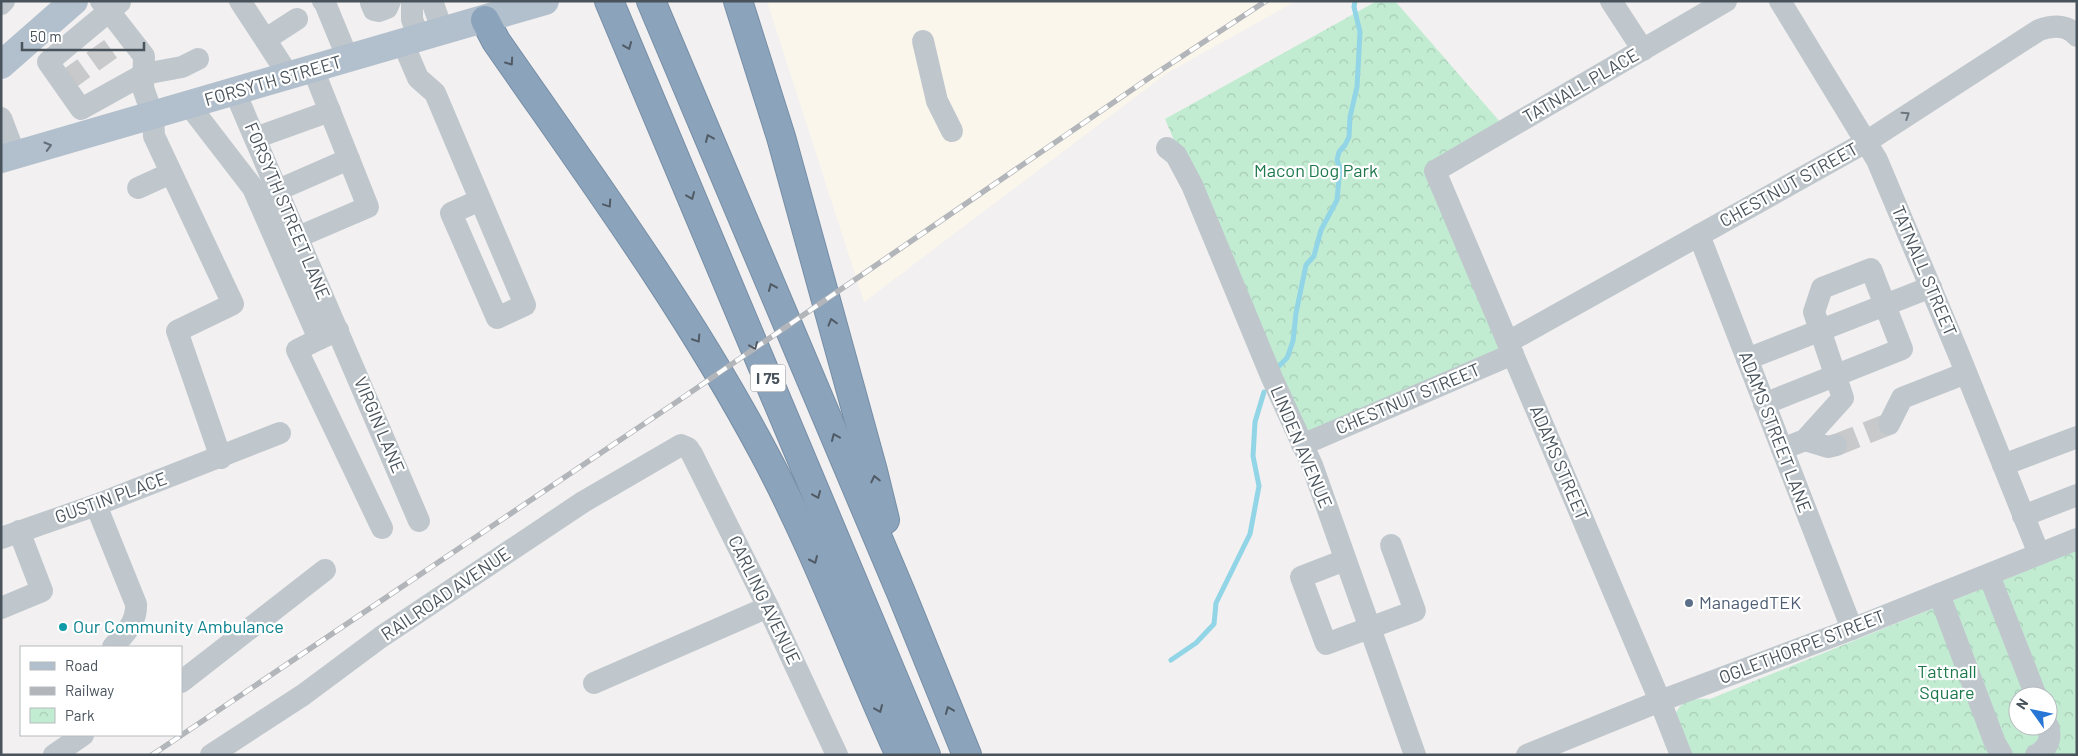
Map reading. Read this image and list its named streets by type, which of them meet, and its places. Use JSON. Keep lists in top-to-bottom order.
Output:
{
  "streets": {
    "highway": ["I 75"],
    "main road": ["FORSYTH STREET"],
    "street": [
      "TATNALL PLACE",
      "CHESTNUT STREET",
      "FORSYTH STREET LANE",
      "TATNALL STREET",
      "VIRGIN LANE",
      "ADAMS STREET LANE",
      "LINDEN AVENUE",
      "ADAMS STREET",
      "GUSTIN PLACE",
      "RAILROAD AVENUE",
      "CARLING AVENUE",
      "OGLETHORPE STREET"
    ]
  },
  "crossings": [
    ["FORSYTH STREET", "FORSYTH STREET LANE"],
    ["TATNALL PLACE", "ADAMS STREET"],
    ["CHESTNUT STREET", "TATNALL STREET"],
    ["CHESTNUT STREET", "ADAMS STREET LANE"],
    ["CHESTNUT STREET", "LINDEN AVENUE"],
    ["CHESTNUT STREET", "ADAMS STREET"],
    ["FORSYTH STREET LANE", "VIRGIN LANE"],
    ["TATNALL STREET", "OGLETHORPE STREET"],
    ["ADAMS STREET LANE", "OGLETHORPE STREET"],
    ["ADAMS STREET", "OGLETHORPE STREET"],
    ["RAILROAD AVENUE", "CARLING AVENUE"]
  ],
  "parks": ["Macon Dog Park", "Tattnall Square"],
  "places": ["ManagedTEK", "Our Community Ambulance"],
  "legend": ["Road", "Railway", "Park"],
  "scale_bar": "50 m",
  "north": "top left"
}
